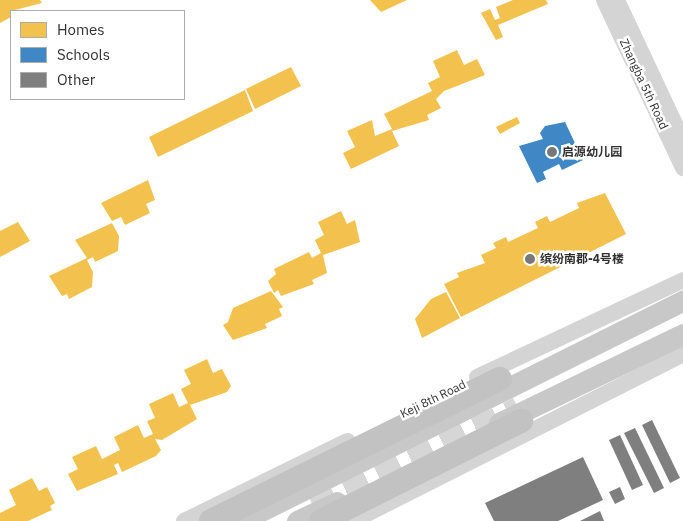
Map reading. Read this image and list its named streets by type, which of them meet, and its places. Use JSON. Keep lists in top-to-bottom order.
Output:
{
  "streets": {
    "main road": ["Keji 8th Road"],
    "street": ["Zhangba 5th Road"]
  },
  "places": ["启源幼儿园", "缤纷南郡-4号楼"],
  "legend": ["Homes", "Schools", "Other"]
}
